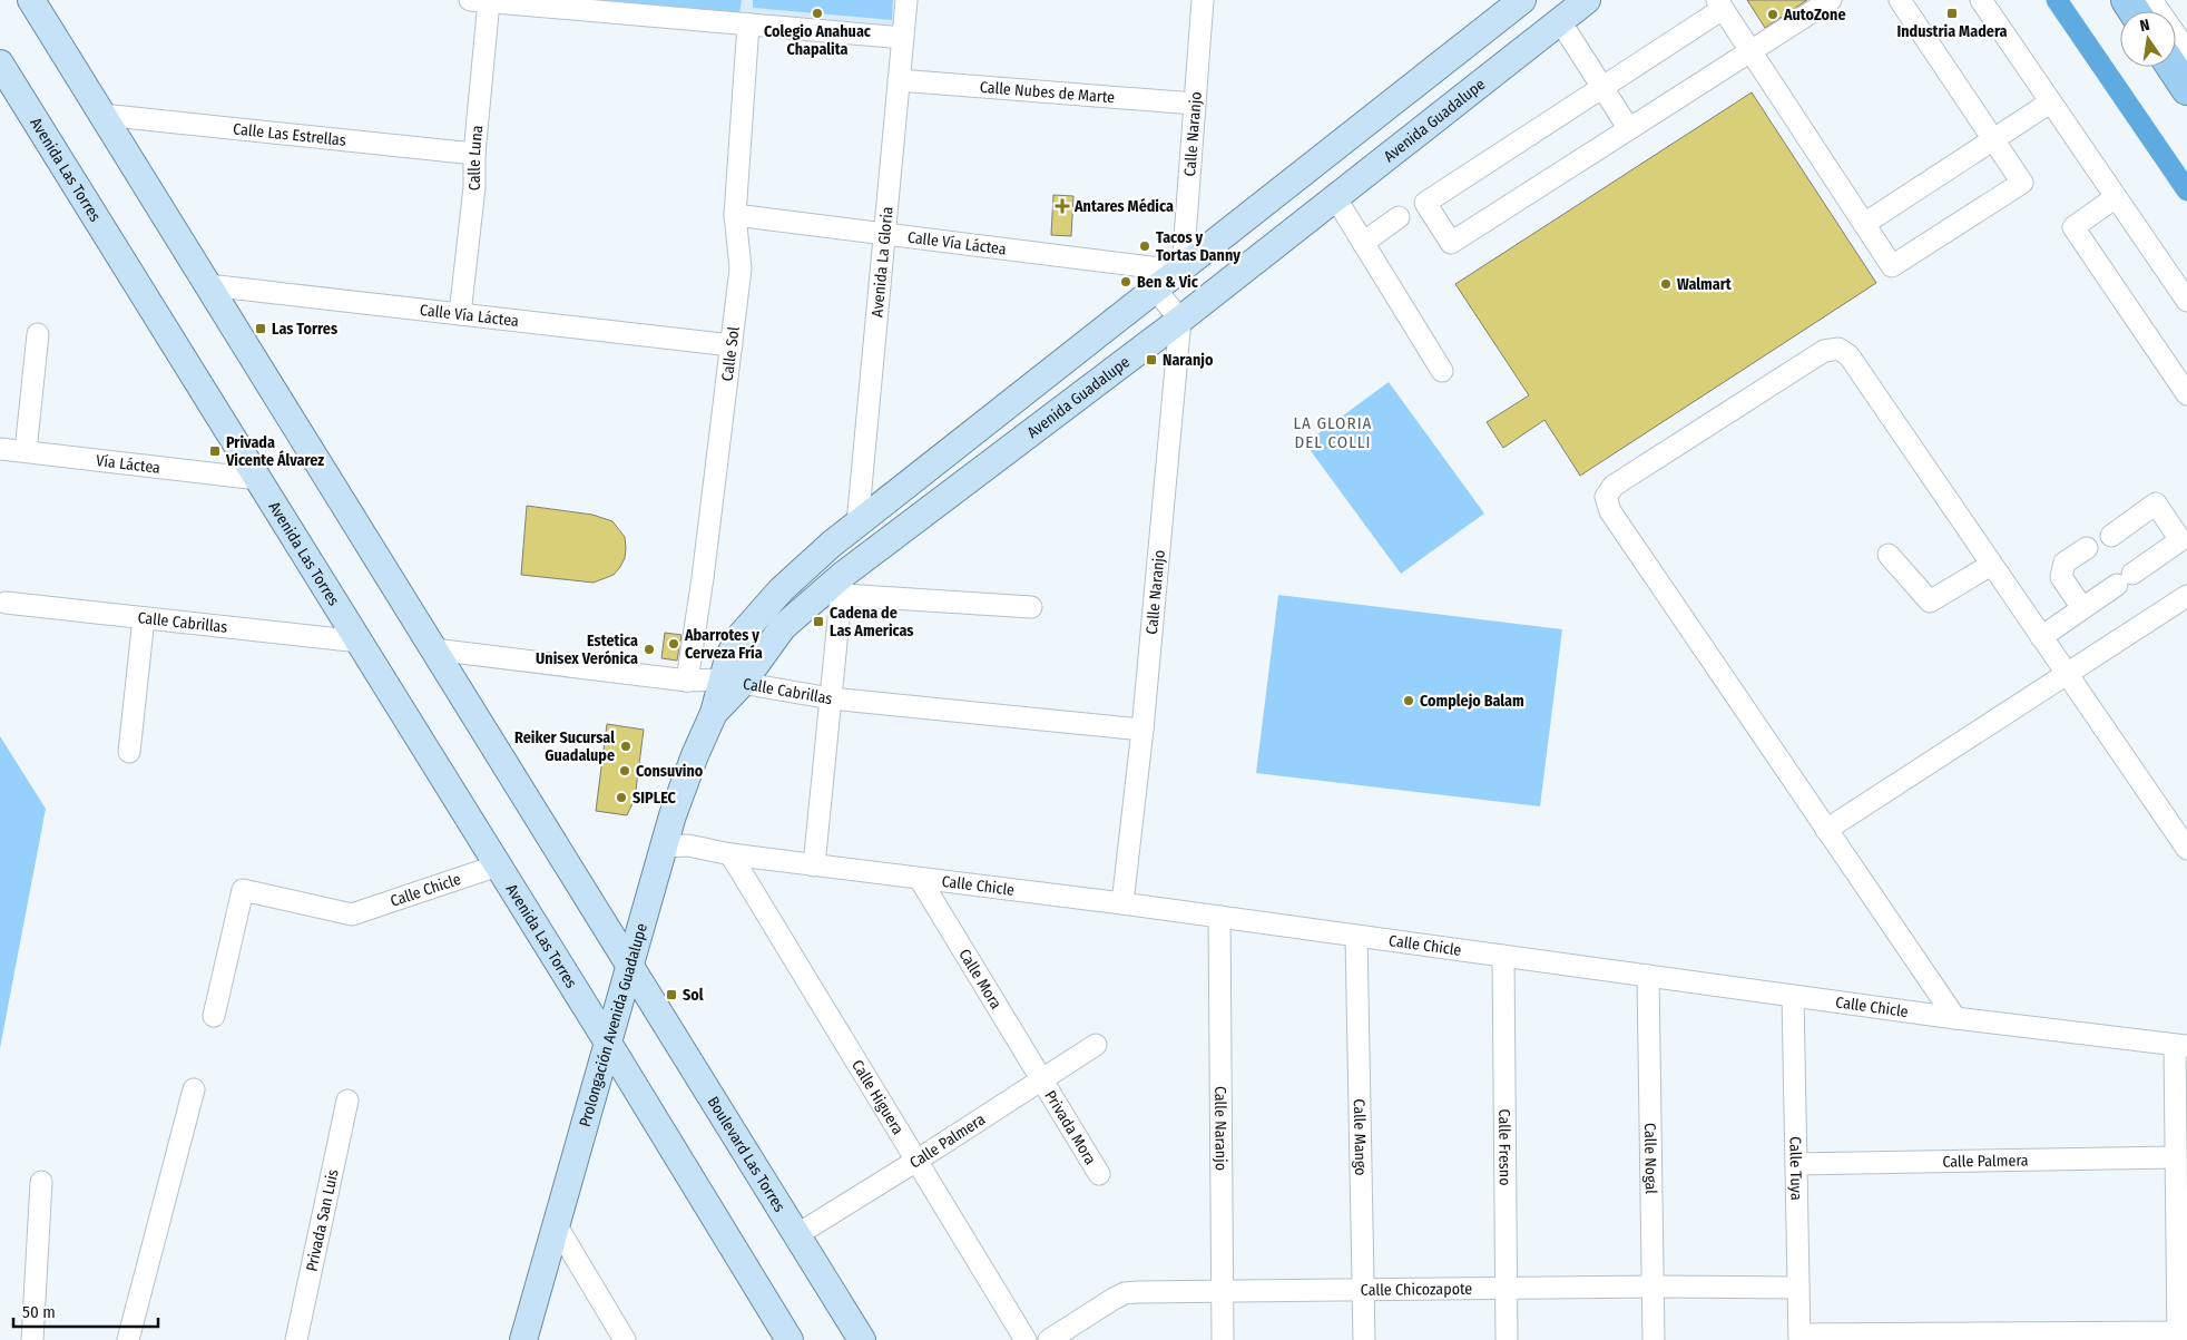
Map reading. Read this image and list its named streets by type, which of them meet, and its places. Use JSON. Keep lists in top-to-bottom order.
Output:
{
  "streets": {
    "main road": [
      "Avenida Guadalupe",
      "Avenida Las Torres",
      "Prolongación Avenida Guadalupe",
      "Boulevard Las Torres"
    ],
    "street": [
      "Calle Nubes de Marte",
      "Calle Naranjo",
      "Calle Las Estrellas",
      "Calle Luna",
      "Calle Vía Láctea",
      "Avenida La Gloria",
      "Calle Sol",
      "Vía Láctea",
      "Calle Cabrillas",
      "Calle Chicle",
      "Calle Mora",
      "Calle Higuera",
      "Privada Mora",
      "Calle Mango",
      "Calle Palmera",
      "Calle Fresno",
      "Calle Nogal",
      "Calle Tuya",
      "Privada San Luis",
      "Calle Chicozapote"
    ]
  },
  "crossings": [
    ["Calle Nubes de Marte", "Calle Naranjo"],
    ["Calle Nubes de Marte", "Avenida La Gloria"],
    ["Avenida Guadalupe", "Calle Naranjo"],
    ["Avenida Guadalupe", "Calle Cabrillas"],
    ["Avenida Guadalupe", "Prolongación Avenida Guadalupe"],
    ["Calle Naranjo", "Calle Vía Láctea"],
    ["Calle Naranjo", "Calle Cabrillas"],
    ["Calle Naranjo", "Calle Chicle"],
    ["Calle Naranjo", "Calle Chicozapote"],
    ["Calle Las Estrellas", "Calle Luna"],
    ["Calle Luna", "Calle Vía Láctea"],
    ["Avenida Las Torres", "Vía Láctea"],
    ["Avenida Las Torres", "Calle Cabrillas"],
    ["Avenida Las Torres", "Calle Chicle"],
    ["Avenida Las Torres", "Prolongación Avenida Guadalupe"],
    ["Calle Vía Láctea", "Avenida La Gloria"],
    ["Calle Vía Láctea", "Calle Sol"],
    ["Calle Sol", "Calle Cabrillas"],
    ["Calle Cabrillas", "Prolongación Avenida Guadalupe"],
    ["Calle Chicle", "Calle Mora"],
    ["Calle Chicle", "Prolongación Avenida Guadalupe"],
    ["Calle Chicle", "Calle Higuera"],
    ["Calle Chicle", "Calle Mango"],
    ["Calle Chicle", "Calle Fresno"],
    ["Calle Chicle", "Calle Nogal"],
    ["Calle Chicle", "Calle Tuya"],
    ["Calle Mora", "Privada Mora"],
    ["Calle Mora", "Calle Palmera"],
    ["Prolongación Avenida Guadalupe", "Boulevard Las Torres"],
    ["Calle Higuera", "Calle Palmera"],
    ["Privada Mora", "Calle Palmera"],
    ["Calle Mango", "Calle Chicozapote"],
    ["Calle Palmera", "Boulevard Las Torres"],
    ["Calle Palmera", "Calle Tuya"],
    ["Calle Fresno", "Calle Chicozapote"],
    ["Calle Nogal", "Calle Chicozapote"],
    ["Calle Tuya", "Calle Chicozapote"]
  ],
  "districts": ["LA GLORIA DEL COLLI"],
  "places": {
    "other": [
      "Colegio Anahuac Chapalita",
      "AutoZone",
      "Tacos y Tortas Danny",
      "Ben & Vic",
      "Walmart",
      "Abarrotes y Cerveza Fría",
      "Estetica Unisex Verónica",
      "Complejo Balam",
      "Reiker Sucursal Guadalupe",
      "Consuvino",
      "SIPLEC"
    ],
    "transit": [
      "Industria Madera",
      "Las Torres",
      "Naranjo",
      "Privada Vicente Álvarez",
      "Cadena de Las Americas",
      "Sol"
    ],
    "health": ["Antares Médica"]
  },
  "scale_bar": "50 m",
  "north": "top"
}
